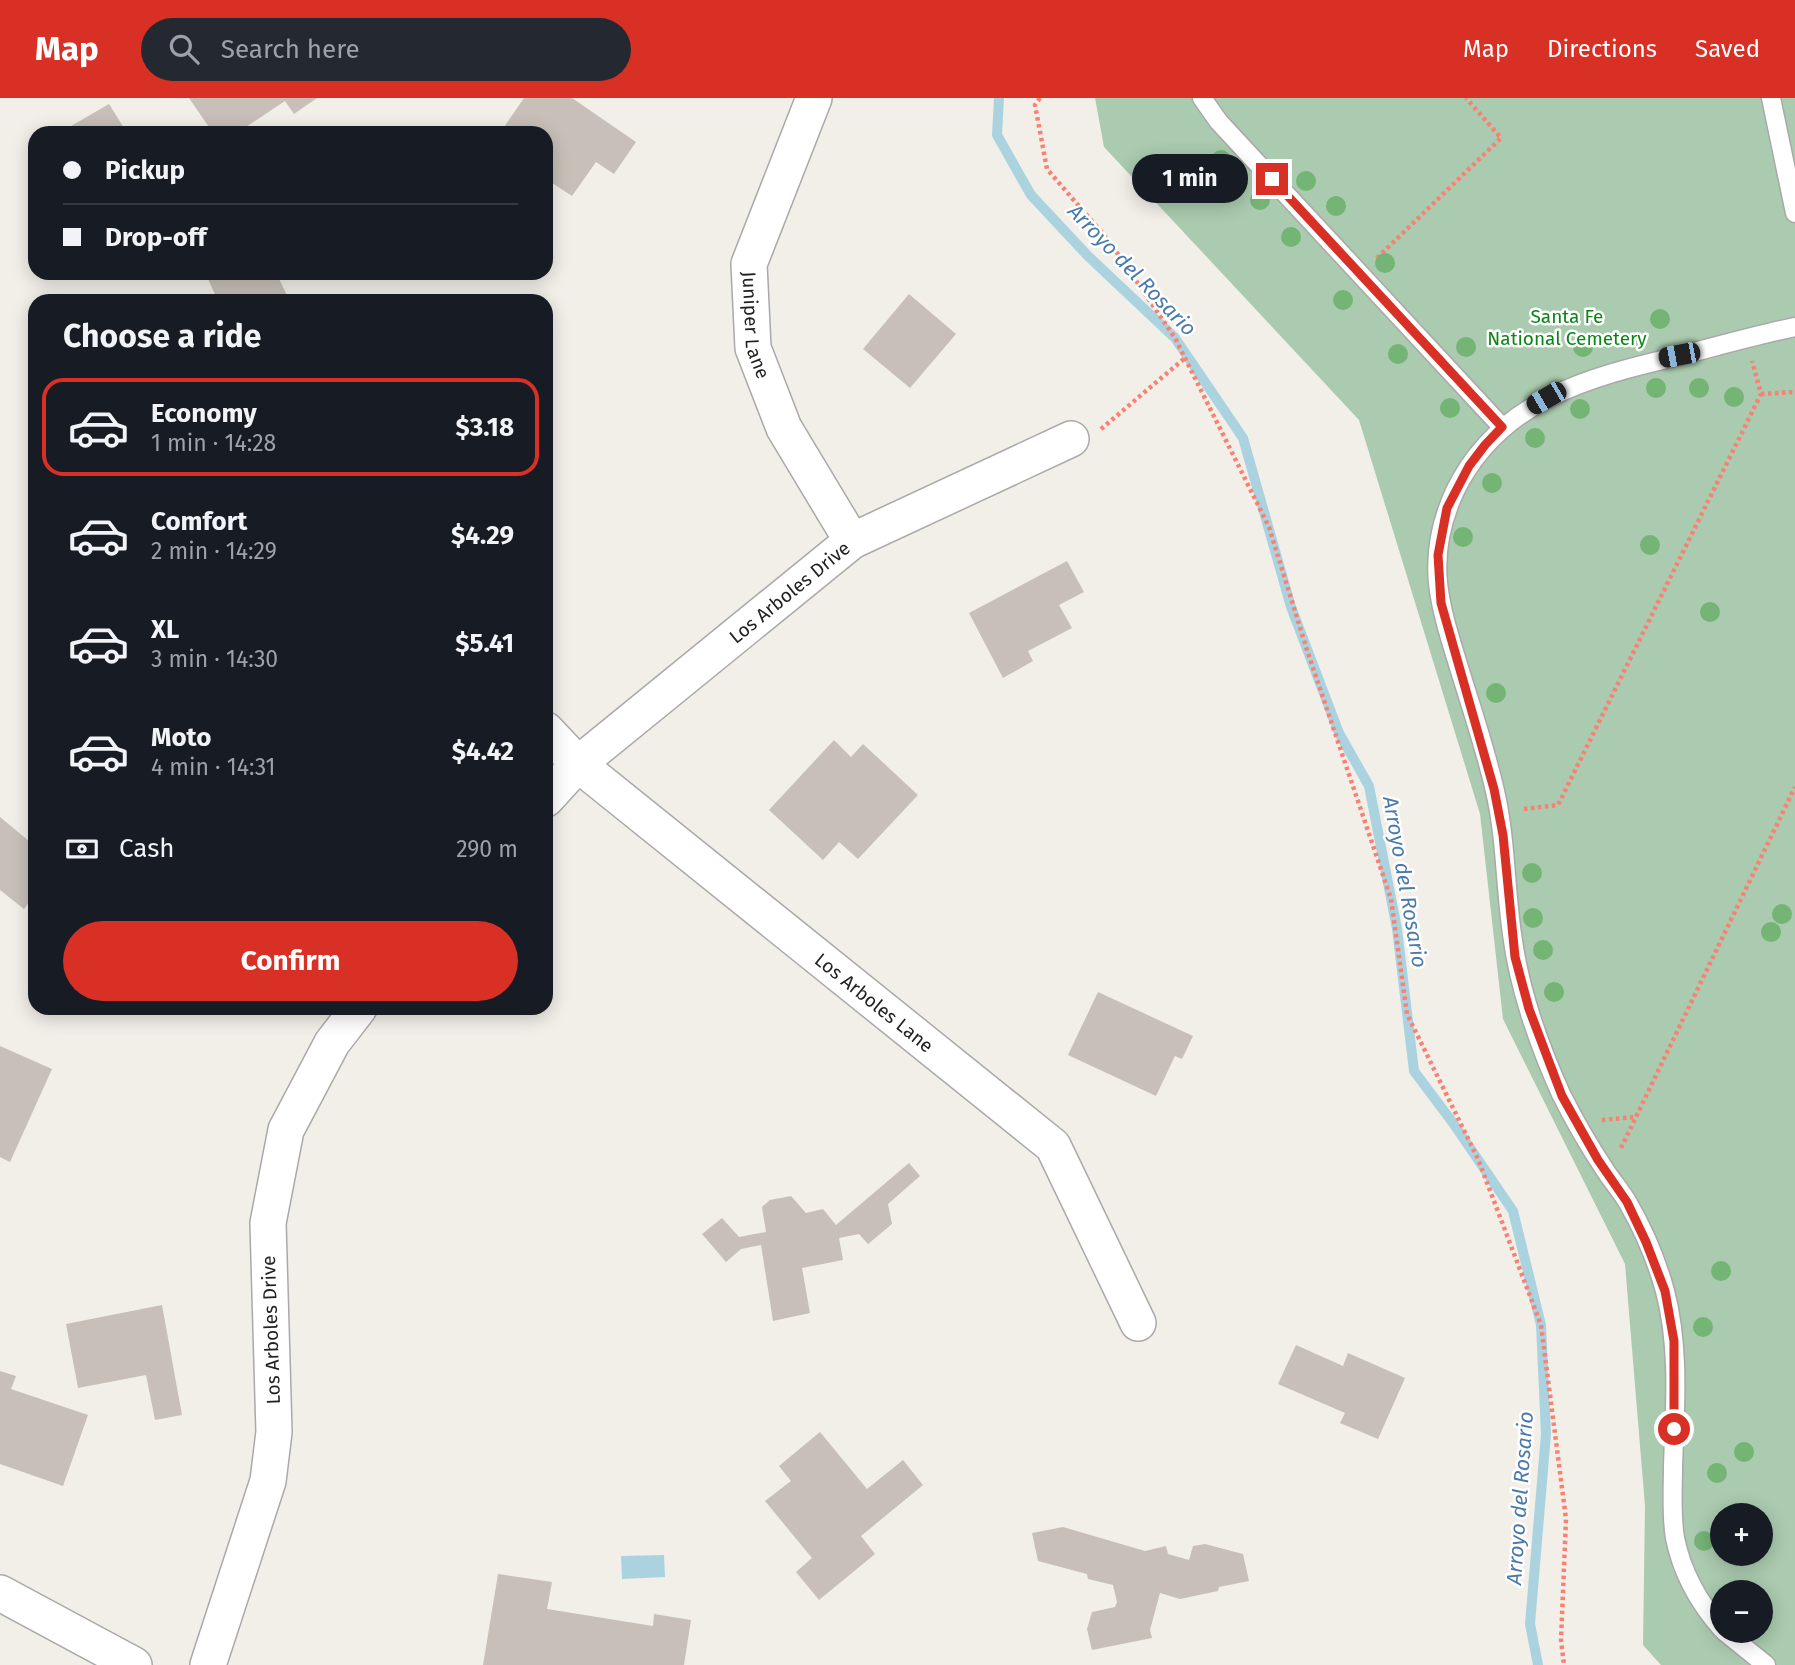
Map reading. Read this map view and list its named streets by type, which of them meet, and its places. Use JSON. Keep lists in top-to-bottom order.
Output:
{
  "streets": {
    "street": ["Juniper Lane", "Los Arboles Drive", "Los Arboles Lane"]
  },
  "crossings": [
    ["Juniper Lane", "Los Arboles Drive"],
    ["Los Arboles Drive", "Los Arboles Lane"]
  ],
  "water": ["Arroyo del Rosario"],
  "parks": ["Santa Fe National Cemetery"],
  "page": {
    "header": "Map",
    "search": "Search here",
    "nav": ["Map", "Directions", "Saved"],
    "banner": ["Pickup", "Drop-off"],
    "bubble": "1 min",
    "heading": "Choose a ride",
    "list": [
      {
        "name": "Economy",
        "note": "1 min · 14:28",
        "value": "$3.18"
      },
      {
        "name": "Comfort",
        "note": "2 min · 14:29",
        "value": "$4.29"
      },
      {
        "name": "XL",
        "note": "3 min · 14:30",
        "value": "$5.41"
      },
      {
        "name": "Moto",
        "note": "4 min · 14:31",
        "value": "$4.42"
      }
    ],
    "pay": ["Cash", "290 m"],
    "buttons": "Confirm",
    "map_buttons": ["+", "−"]
  }
}
